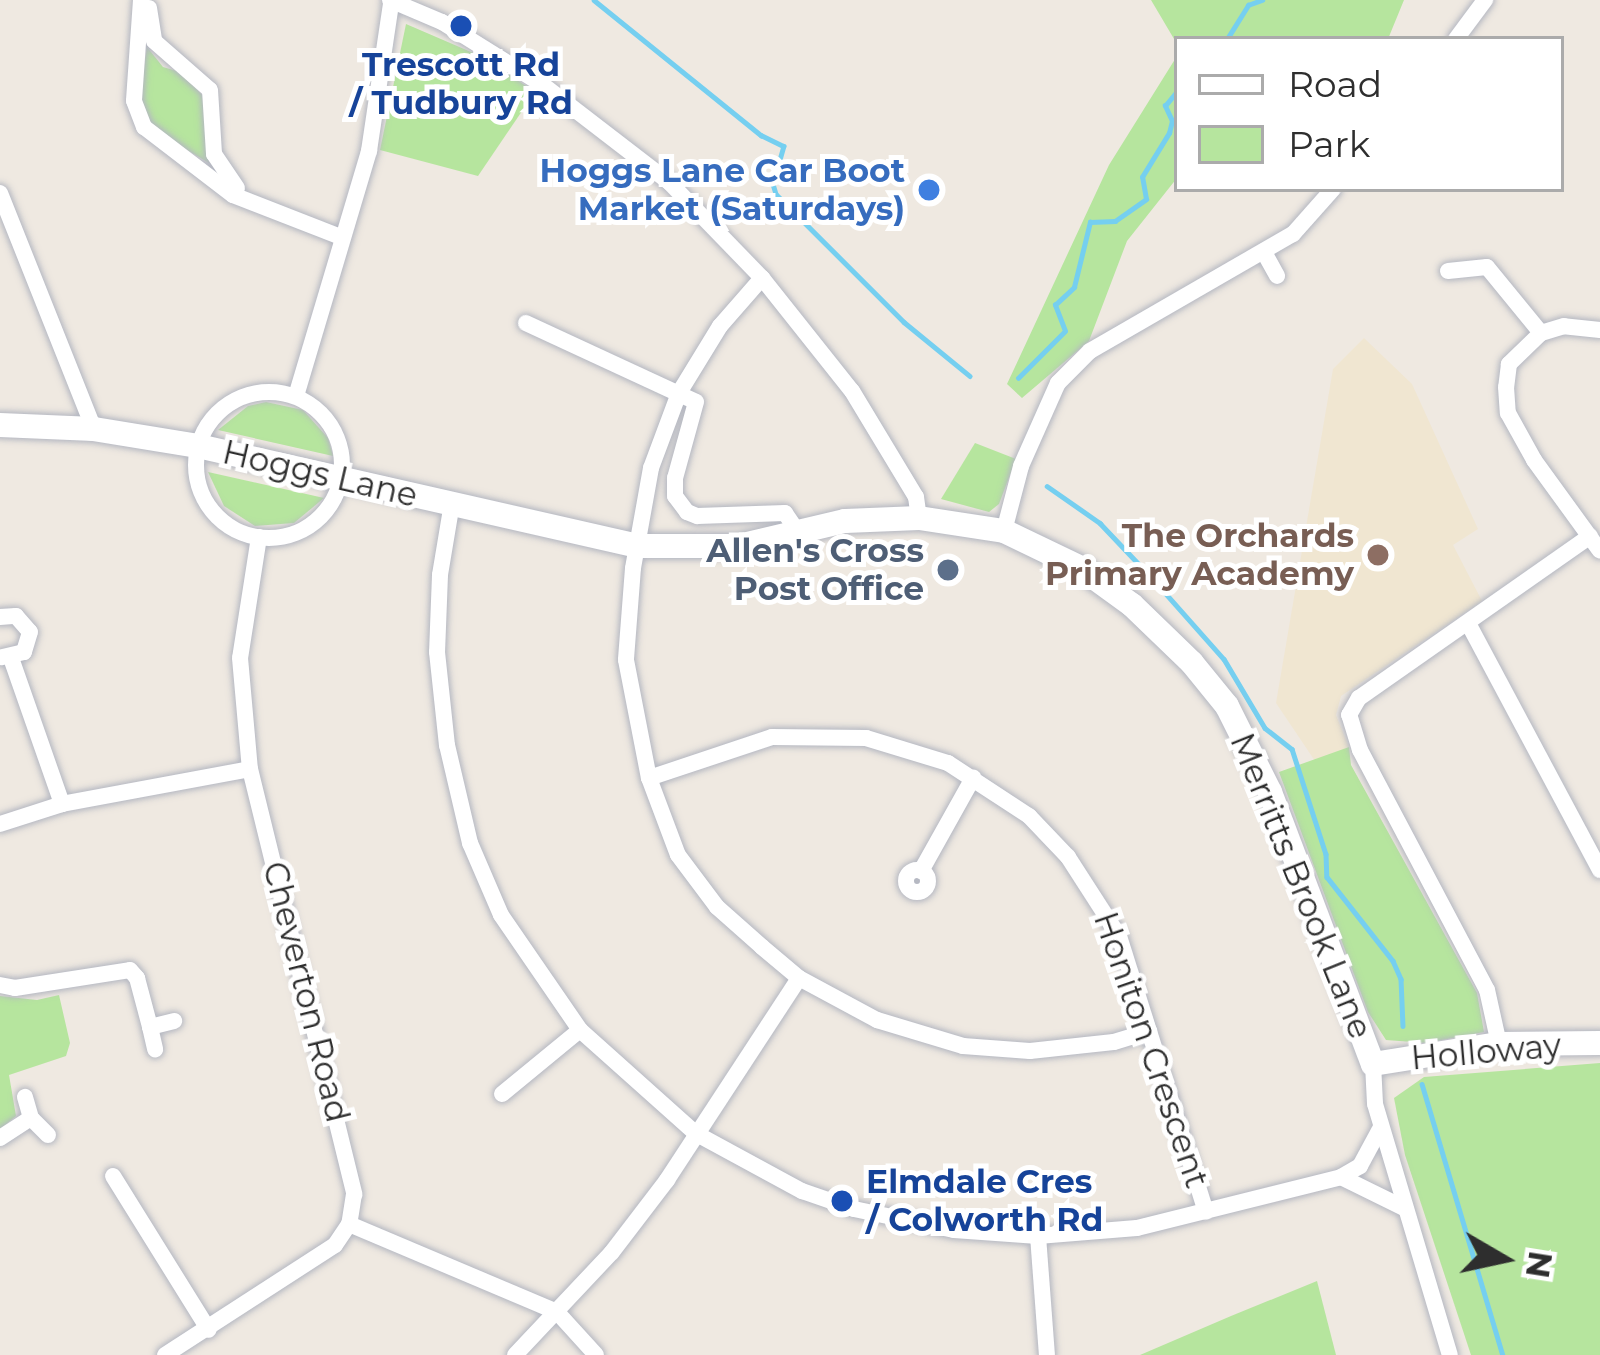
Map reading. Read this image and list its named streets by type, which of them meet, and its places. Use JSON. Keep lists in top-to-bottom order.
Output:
{
  "streets": {
    "street": [
      "Hoggs Lane",
      "Merritts Brook Lane",
      "Cheverton Road",
      "Honiton Crescent",
      "Holloway"
    ]
  },
  "crossings": [
    ["Hoggs Lane", "Merritts Brook Lane"],
    ["Merritts Brook Lane", "Holloway"]
  ],
  "places": [
    "Trescott Rd / Tudbury Rd",
    "Hoggs Lane Car Boot Market (Saturdays)",
    "The Orchards Primary Academy",
    "Allen's Cross Post Office",
    "Elmdale Cres / Colworth Rd"
  ],
  "legend": ["Road", "Park"],
  "north": "right"
}
